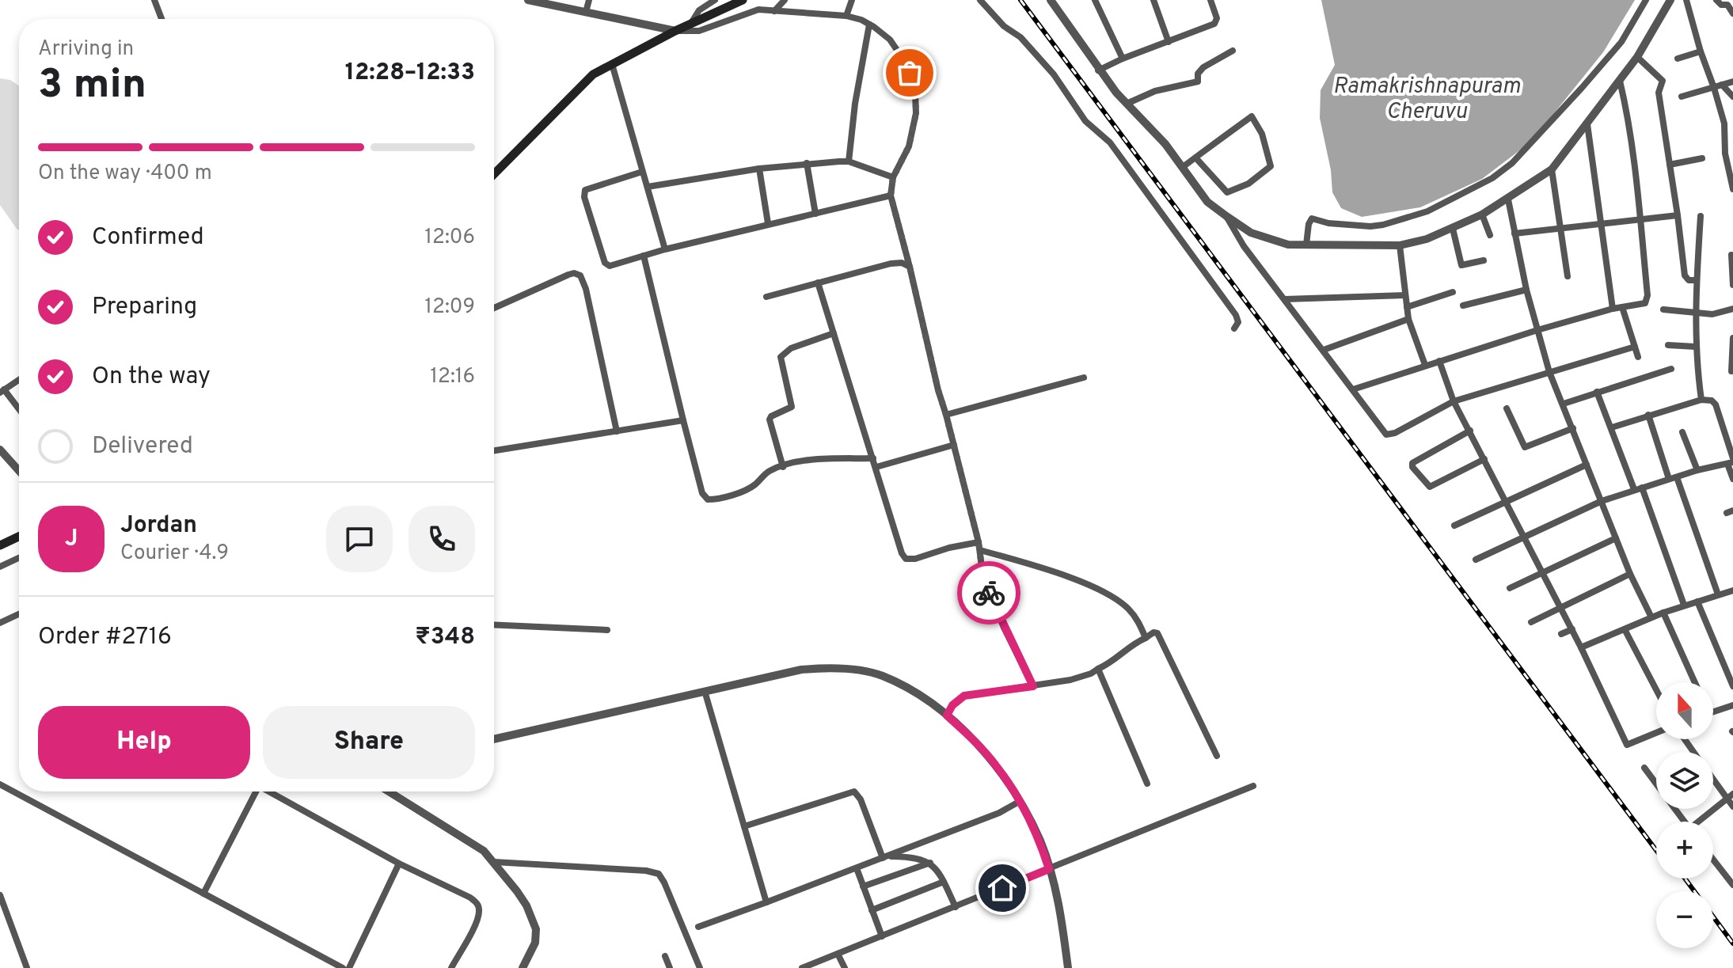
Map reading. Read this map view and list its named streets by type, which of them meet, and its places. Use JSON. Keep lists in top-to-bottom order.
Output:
{
  "water": ["Ramakrishnapuram Cheruvu"],
  "north": "top",
  "page": {
    "heading": ["3 min", "Arriving in", "12:28–12:33"],
    "panel": [
      "Jordan",
      "Courier · 4.9",
      "Order #2716",
      "₹348"
    ],
    "bar": "On the way · 400 m",
    "list": [
      ["Confirmed", "12:06"],
      ["Preparing", "12:09"],
      ["On the way", "12:16"],
      "Delivered"
    ],
    "round": "J",
    "map_buttons": ["+", "−"],
    "buttons": ["Help", "Share"]
  }
}
